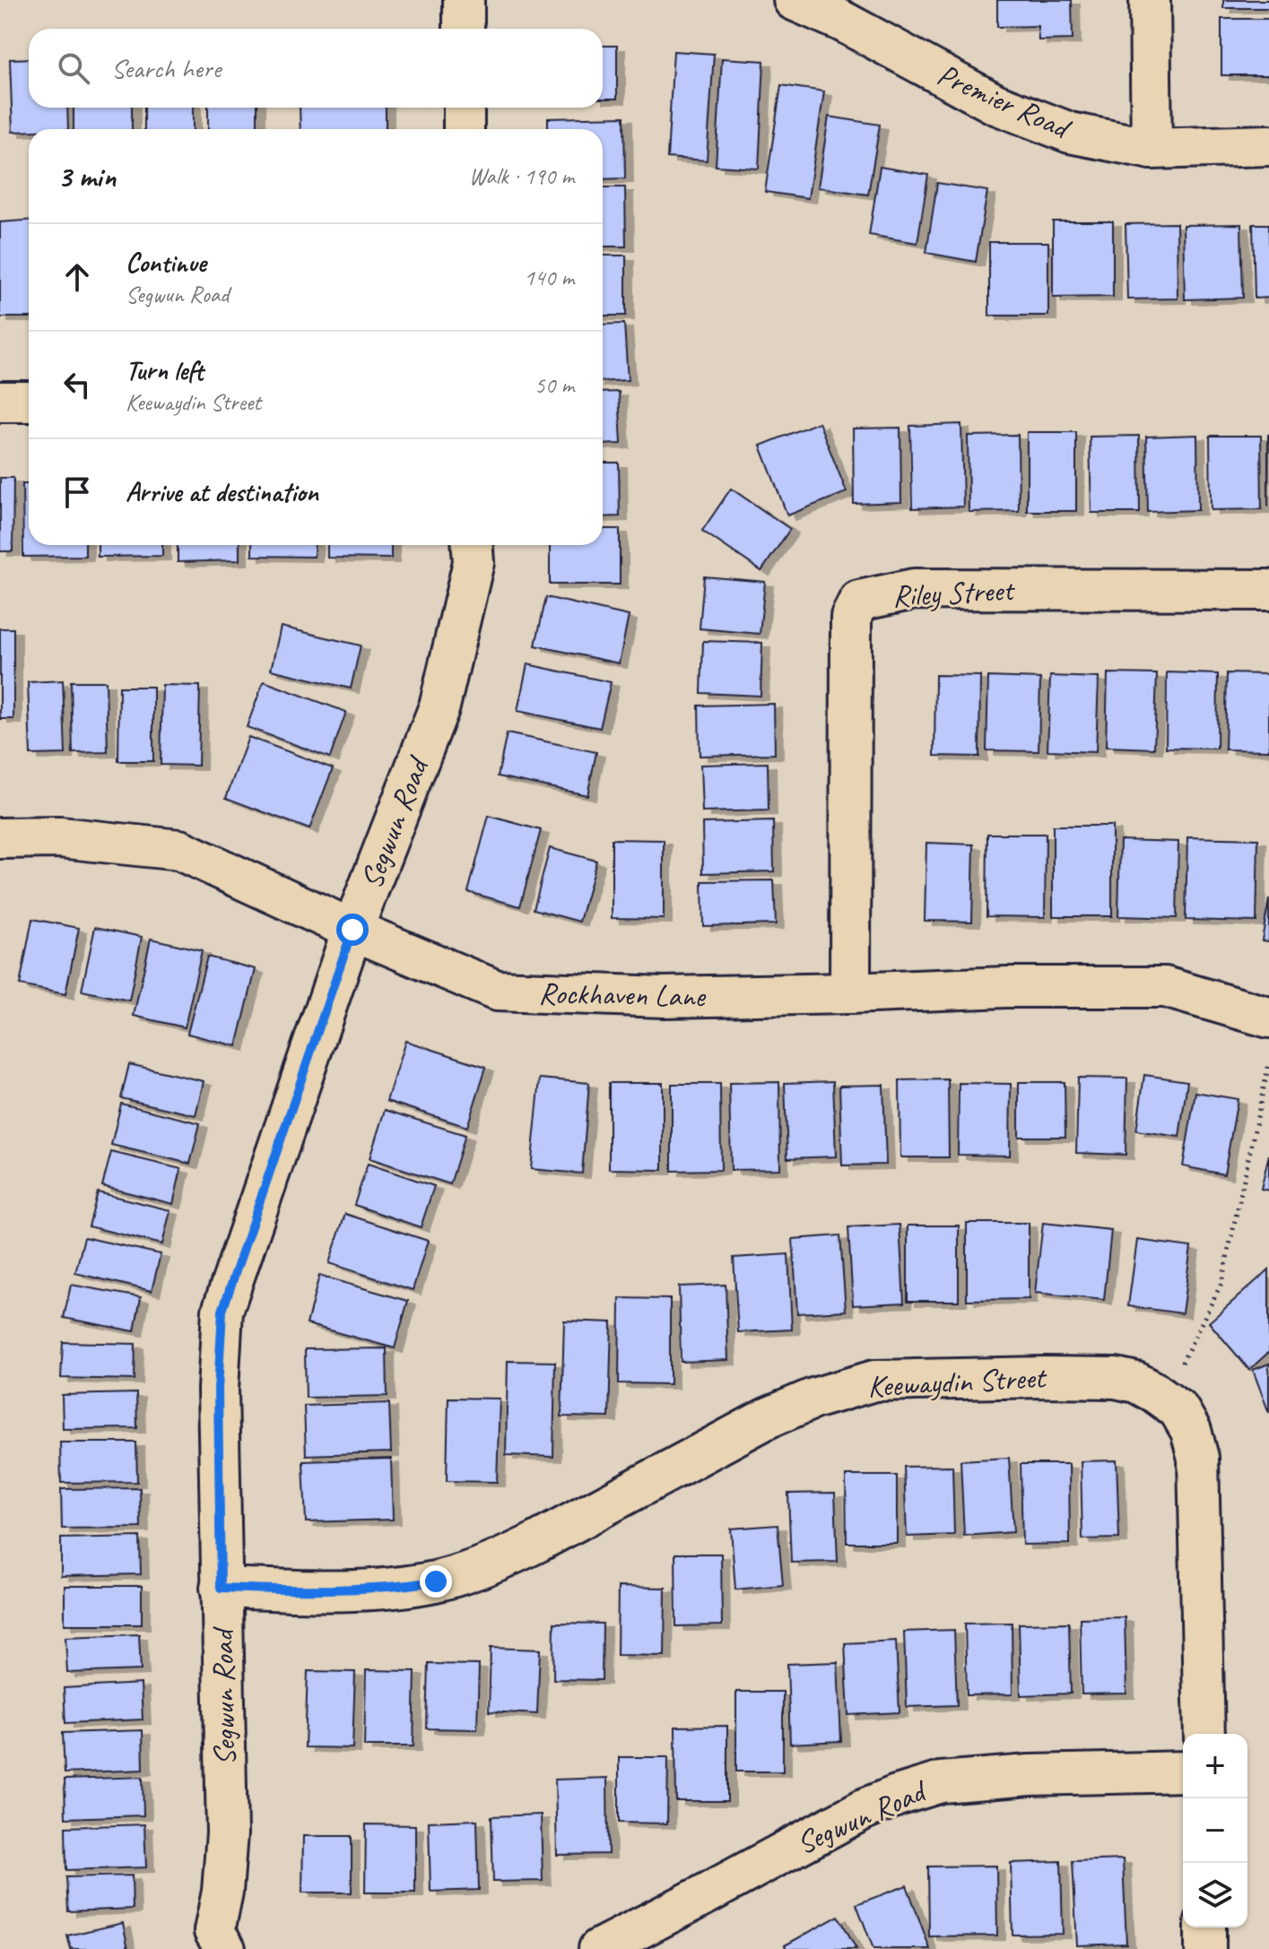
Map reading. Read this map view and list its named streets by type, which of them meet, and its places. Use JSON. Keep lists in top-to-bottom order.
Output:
{
  "streets": {
    "street": [
      "Premier Road",
      "Riley Street",
      "Segwun Road",
      "Rockhaven Lane",
      "Keewaydin Street"
    ]
  },
  "crossings": [
    ["Riley Street", "Rockhaven Lane"],
    ["Segwun Road", "Rockhaven Lane"],
    ["Segwun Road", "Keewaydin Street"]
  ],
  "page": {
    "search": "Search here",
    "heading": ["3 min", "Walk · 190 m"],
    "list": [
      ["Continue", "Segwun Road", "140 m"],
      ["Turn left", "Keewaydin Street", "50 m"],
      "Arrive at destination"
    ],
    "map_buttons": ["+", "−"]
  }
}
